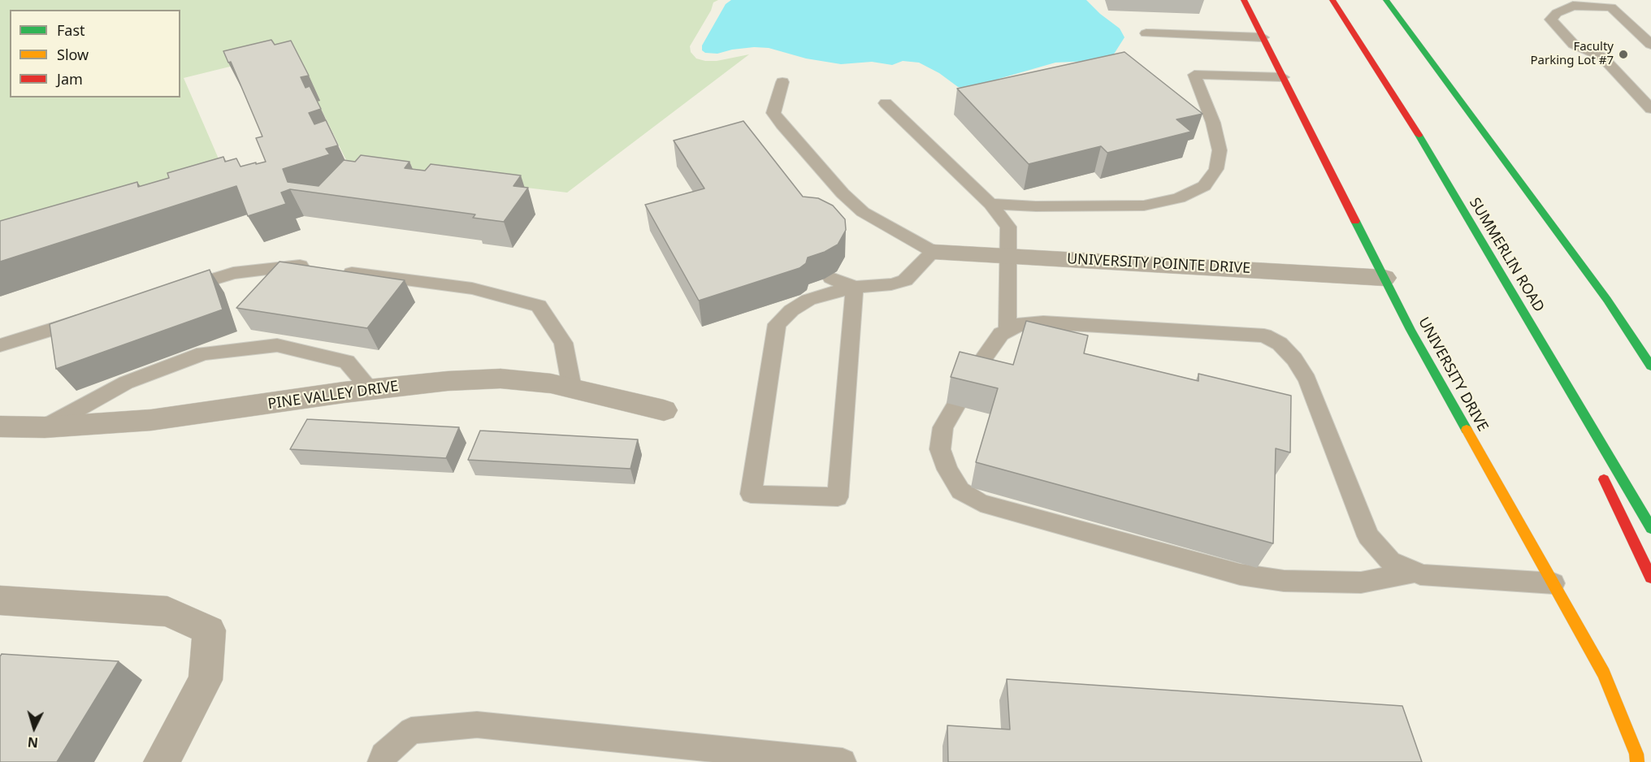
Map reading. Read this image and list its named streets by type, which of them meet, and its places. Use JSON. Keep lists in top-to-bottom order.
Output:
{
  "streets": {
    "main road": ["SUMMERLIN ROAD", "UNIVERSITY DRIVE"],
    "street": ["UNIVERSITY POINTE DRIVE", "PINE VALLEY DRIVE"]
  },
  "crossings": [
    ["UNIVERSITY POINTE DRIVE", "UNIVERSITY DRIVE"]
  ],
  "places": ["Faculty Parking Lot #7"],
  "legend": ["Fast", "Slow", "Jam"],
  "north": "bottom"
}
